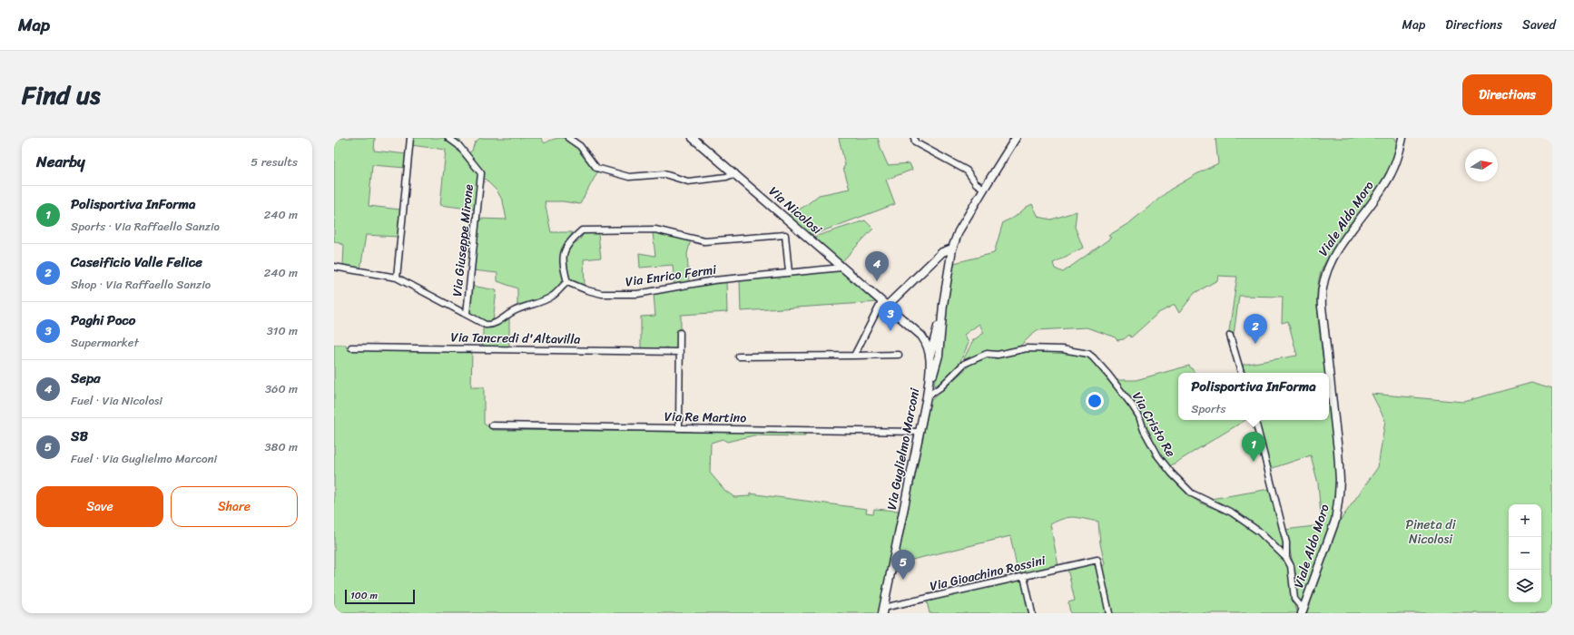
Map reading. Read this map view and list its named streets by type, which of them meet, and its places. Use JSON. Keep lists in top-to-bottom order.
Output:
{
  "streets": {
    "street": [
      "Via Nicolosi",
      "Viale Aldo Moro",
      "Via Giuseppe Mirone",
      "Via Enrico Fermi",
      "Via Tancredi d'Altavilla",
      "Via Re Martino",
      "Via Cristo Re",
      "Via Guglielmo Marconi",
      "Via Gioachino Rossini"
    ]
  },
  "crossings": [
    ["Via Nicolosi", "Via Enrico Fermi"],
    ["Via Nicolosi", "Via Guglielmo Marconi"],
    ["Viale Aldo Moro", "Via Cristo Re"],
    ["Via Re Martino", "Via Guglielmo Marconi"],
    ["Via Cristo Re", "Via Guglielmo Marconi"],
    ["Via Guglielmo Marconi", "Via Gioachino Rossini"]
  ],
  "parks": ["Pineta di Nicolosi"],
  "scale_bar": "100 m",
  "north": "right",
  "page": {
    "header": "Map",
    "nav": ["Map", "Directions", "Saved"],
    "title": "Find us",
    "buttons": [
      "Directions",
      ["Save", "Share"]
    ],
    "heading": ["Nearby", "5 results"],
    "list": [
      {
        "mark": "1",
        "name": "Polisportiva InForma",
        "note": "Sports · Via Raffaello Sanzio",
        "value": "240 m"
      },
      {
        "mark": "2",
        "name": "Caseificio Valle Felice",
        "note": "Shop · Via Raffaello Sanzio",
        "value": "240 m"
      },
      {
        "mark": "3",
        "name": "Paghi Poco",
        "note": "Supermarket",
        "value": "310 m"
      },
      {
        "mark": "4",
        "name": "Sepa",
        "note": "Fuel · Via Nicolosi",
        "value": "360 m"
      },
      {
        "mark": "5",
        "name": "SB",
        "note": "Fuel · Via Guglielmo Marconi",
        "value": "380 m"
      }
    ],
    "pins": [
      "4",
      "3",
      "2",
      "1",
      "5"
    ],
    "popup": ["Polisportiva InForma", "Sports"],
    "map_buttons": ["+", "−"],
    "scale": "100 m"
  }
}
